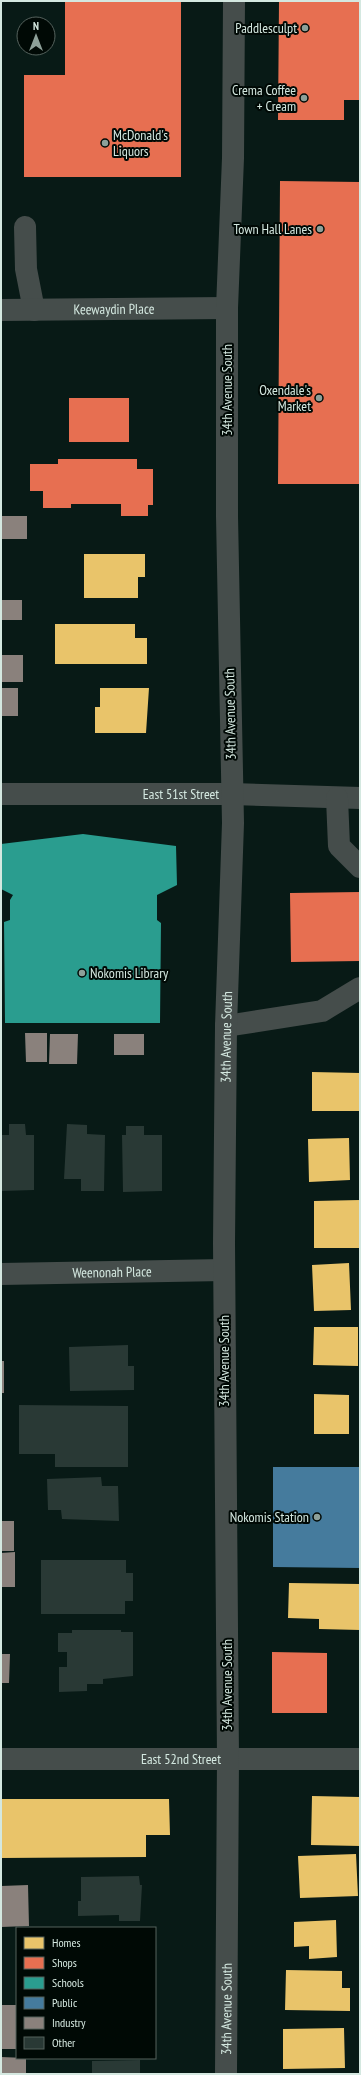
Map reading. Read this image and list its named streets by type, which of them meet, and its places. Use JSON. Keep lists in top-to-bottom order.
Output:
{
  "streets": {
    "street": [
      "Keewaydin Place",
      "34th Avenue South",
      "East 51st Street",
      "Weenonah Place",
      "East 52nd Street"
    ]
  },
  "crossings": [
    ["Keewaydin Place", "34th Avenue South"],
    ["34th Avenue South", "East 51st Street"],
    ["34th Avenue South", "Weenonah Place"],
    ["34th Avenue South", "East 52nd Street"]
  ],
  "places": [
    "Paddlesculpt",
    "Crema Coffee + Cream",
    "McDonald's Liquors",
    "Town Hall Lanes",
    "Oxendale's Market",
    "Nokomis Library",
    "Nokomis Station"
  ],
  "legend": [
    "Homes",
    "Shops",
    "Schools",
    "Public",
    "Industry",
    "Other"
  ],
  "north": "top"
}
